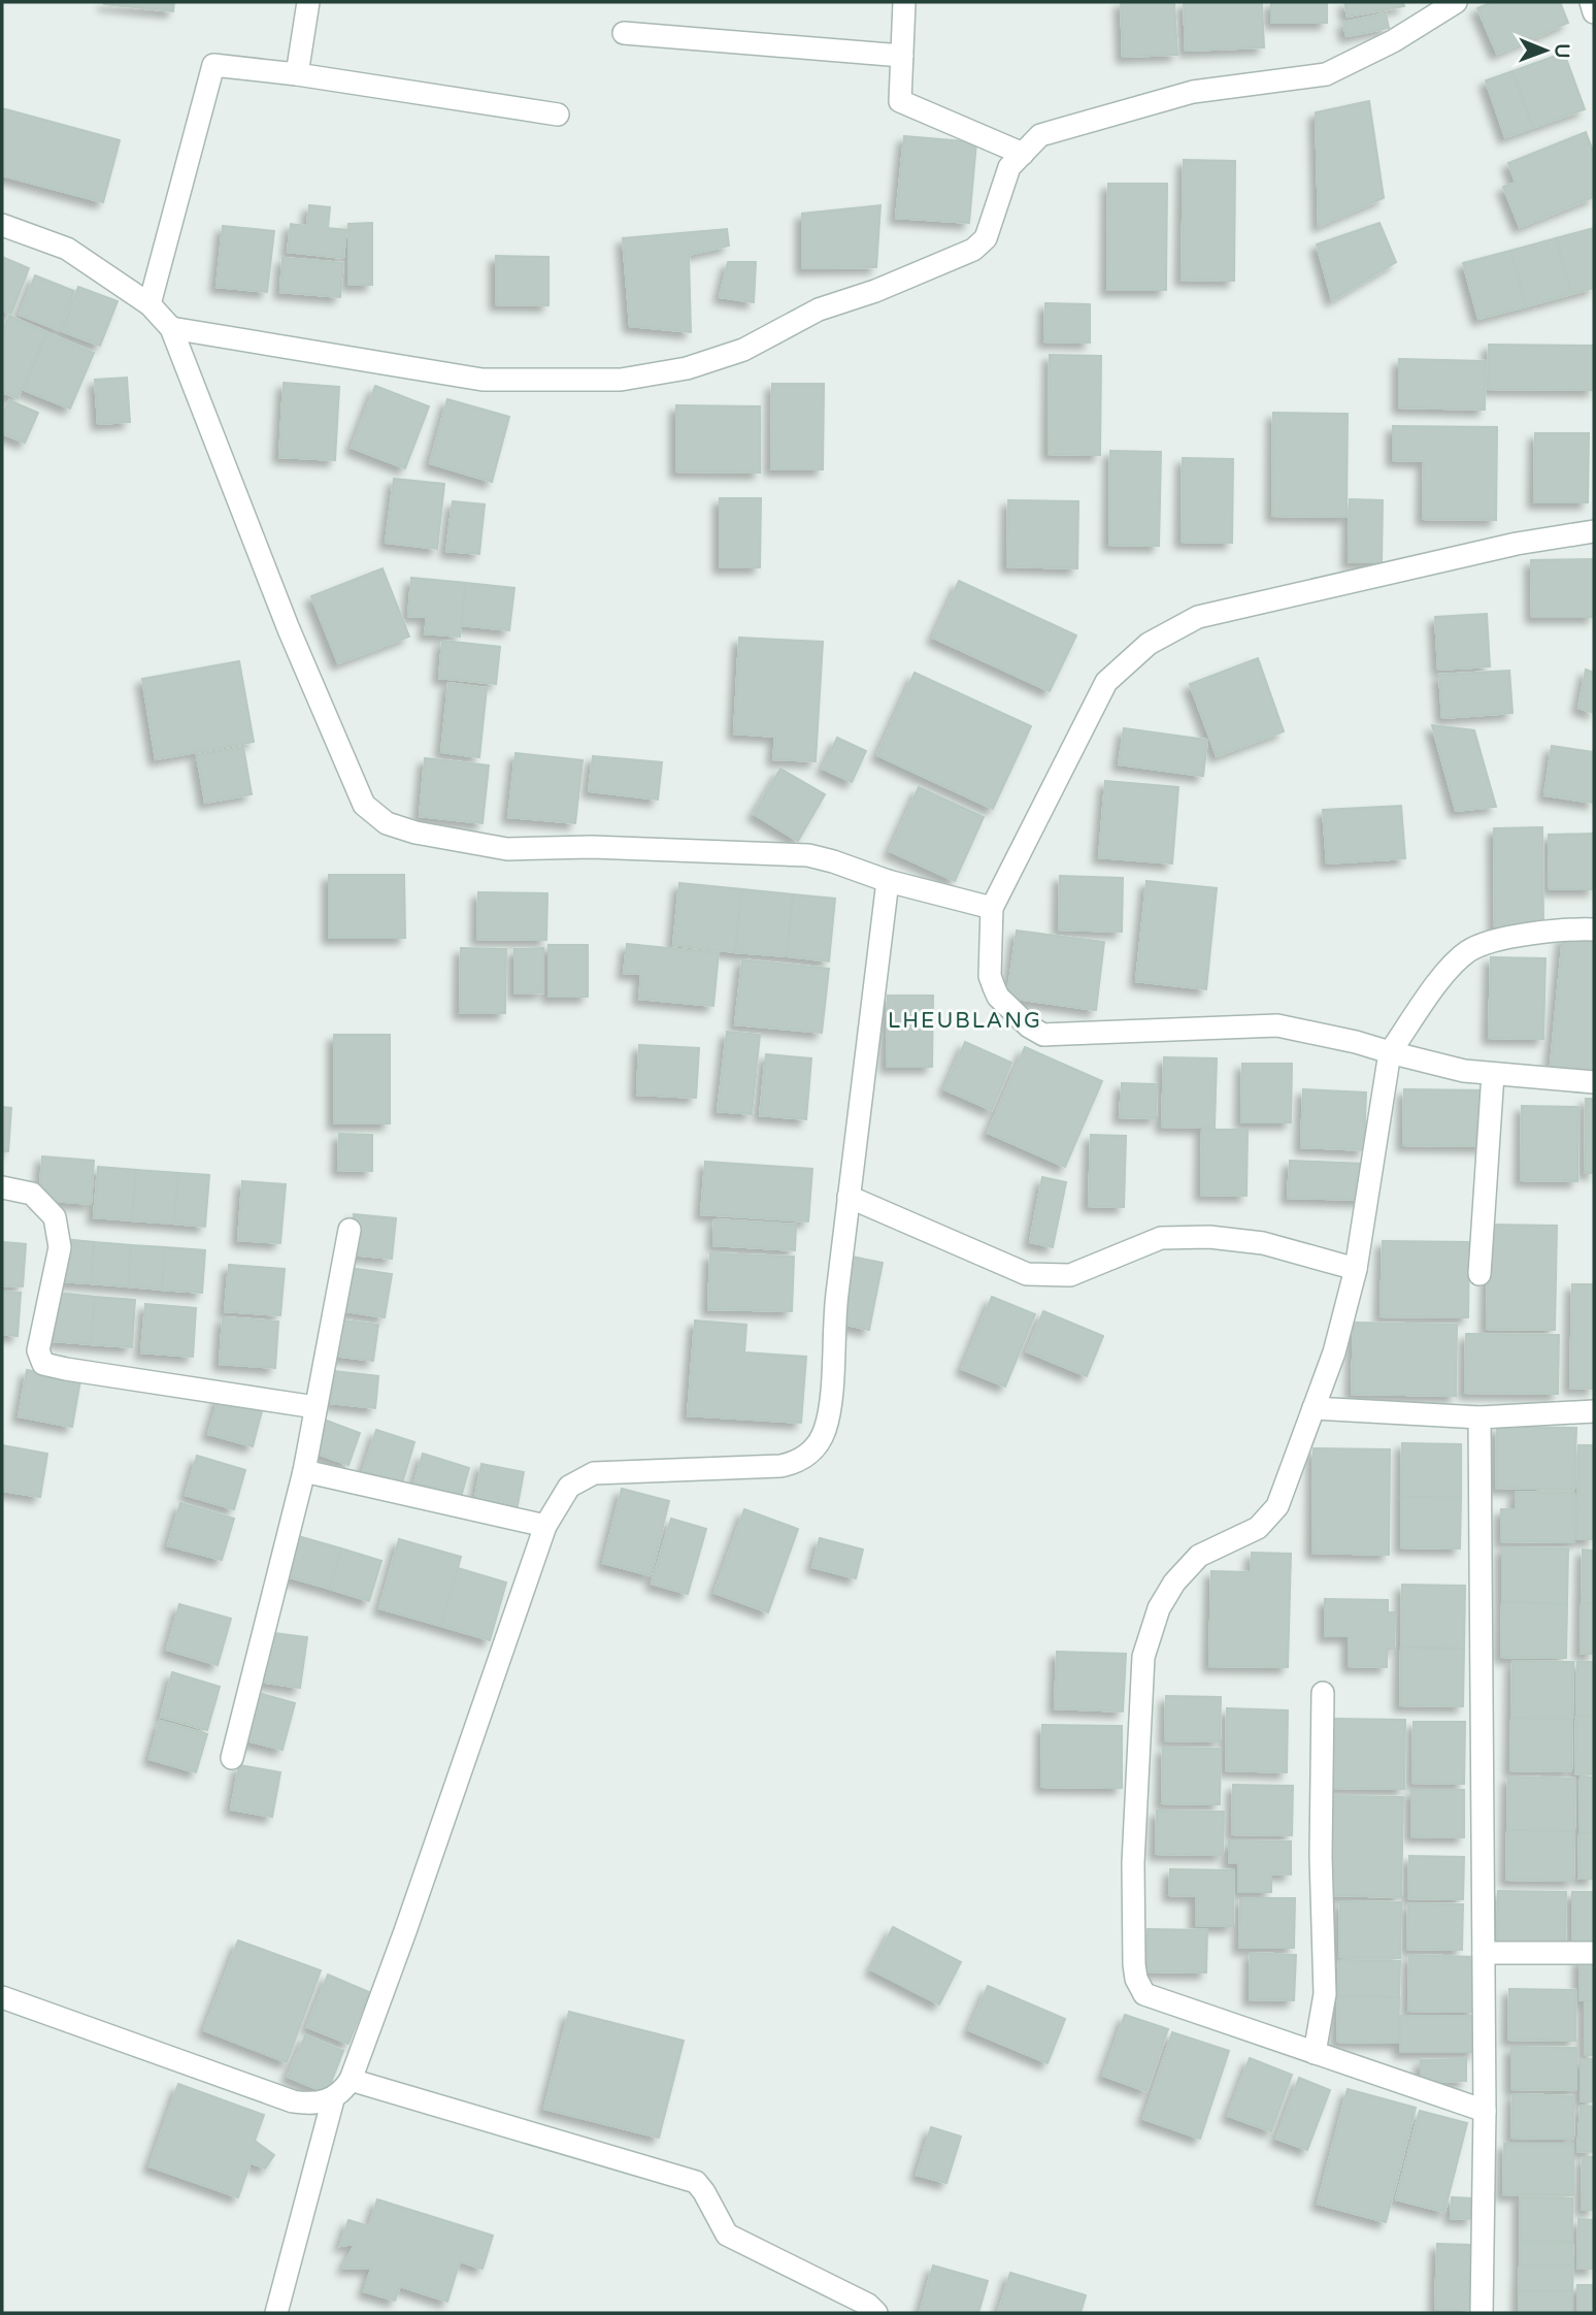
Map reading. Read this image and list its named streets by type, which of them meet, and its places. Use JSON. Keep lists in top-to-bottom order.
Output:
{
  "districts": ["LHEUBLANG"],
  "north": "right"
}
